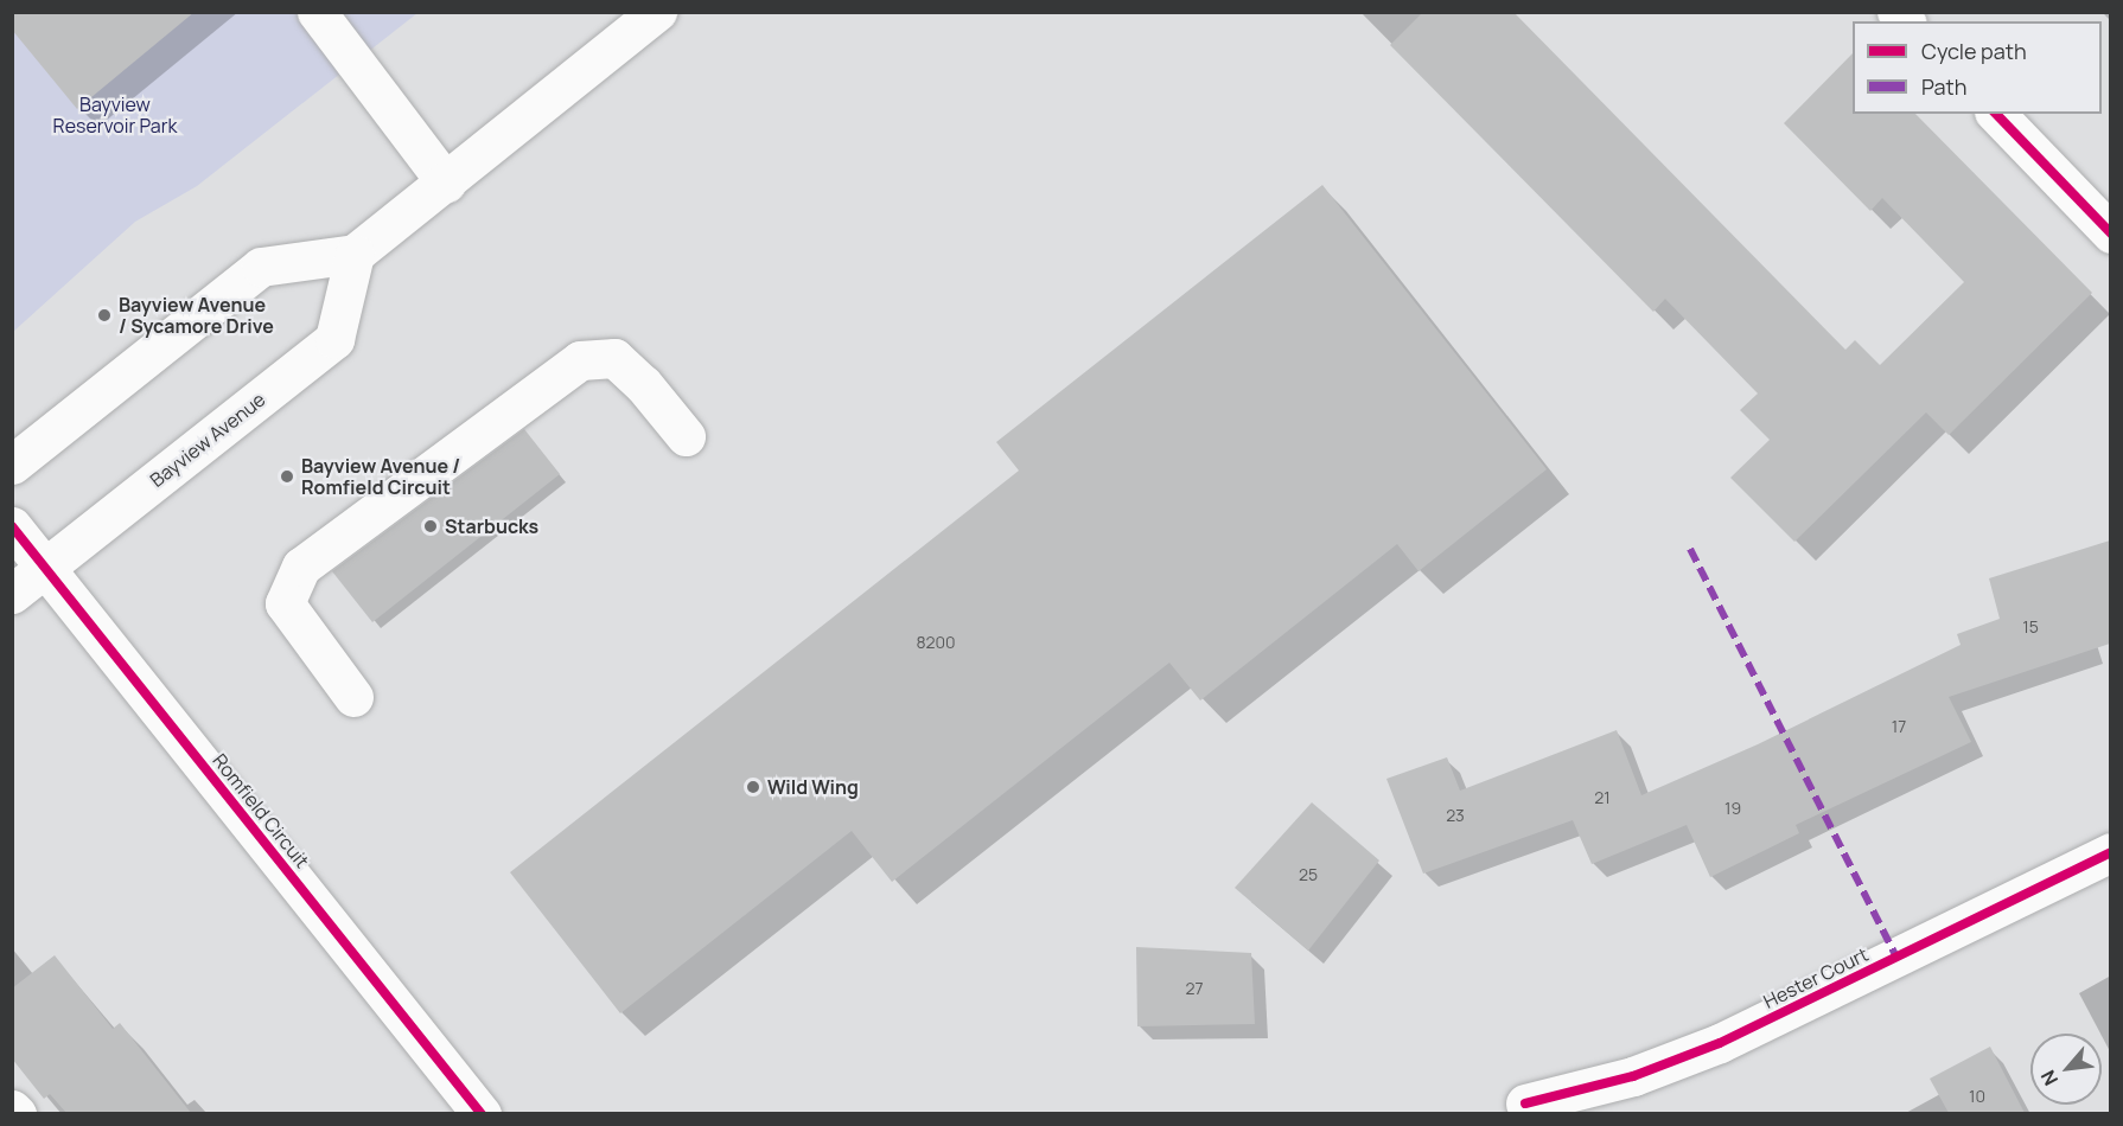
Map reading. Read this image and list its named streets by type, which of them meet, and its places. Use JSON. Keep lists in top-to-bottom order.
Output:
{
  "streets": {
    "street": ["Bayview Avenue", "Romfield Circuit", "Hester Court"]
  },
  "crossings": [
    ["Bayview Avenue", "Romfield Circuit"]
  ],
  "parks": ["Bayview Reservoir Park"],
  "places": [
    "Bayview Avenue / Sycamore Drive",
    "Bayview Avenue / Romfield Circuit",
    "Starbucks",
    "Wild Wing"
  ],
  "house_numbers": [
    "15",
    "8200",
    "17",
    "21",
    "19",
    "23",
    "25",
    "27",
    "10"
  ],
  "legend": ["Cycle path", "Path"],
  "north": "bottom left"
}
